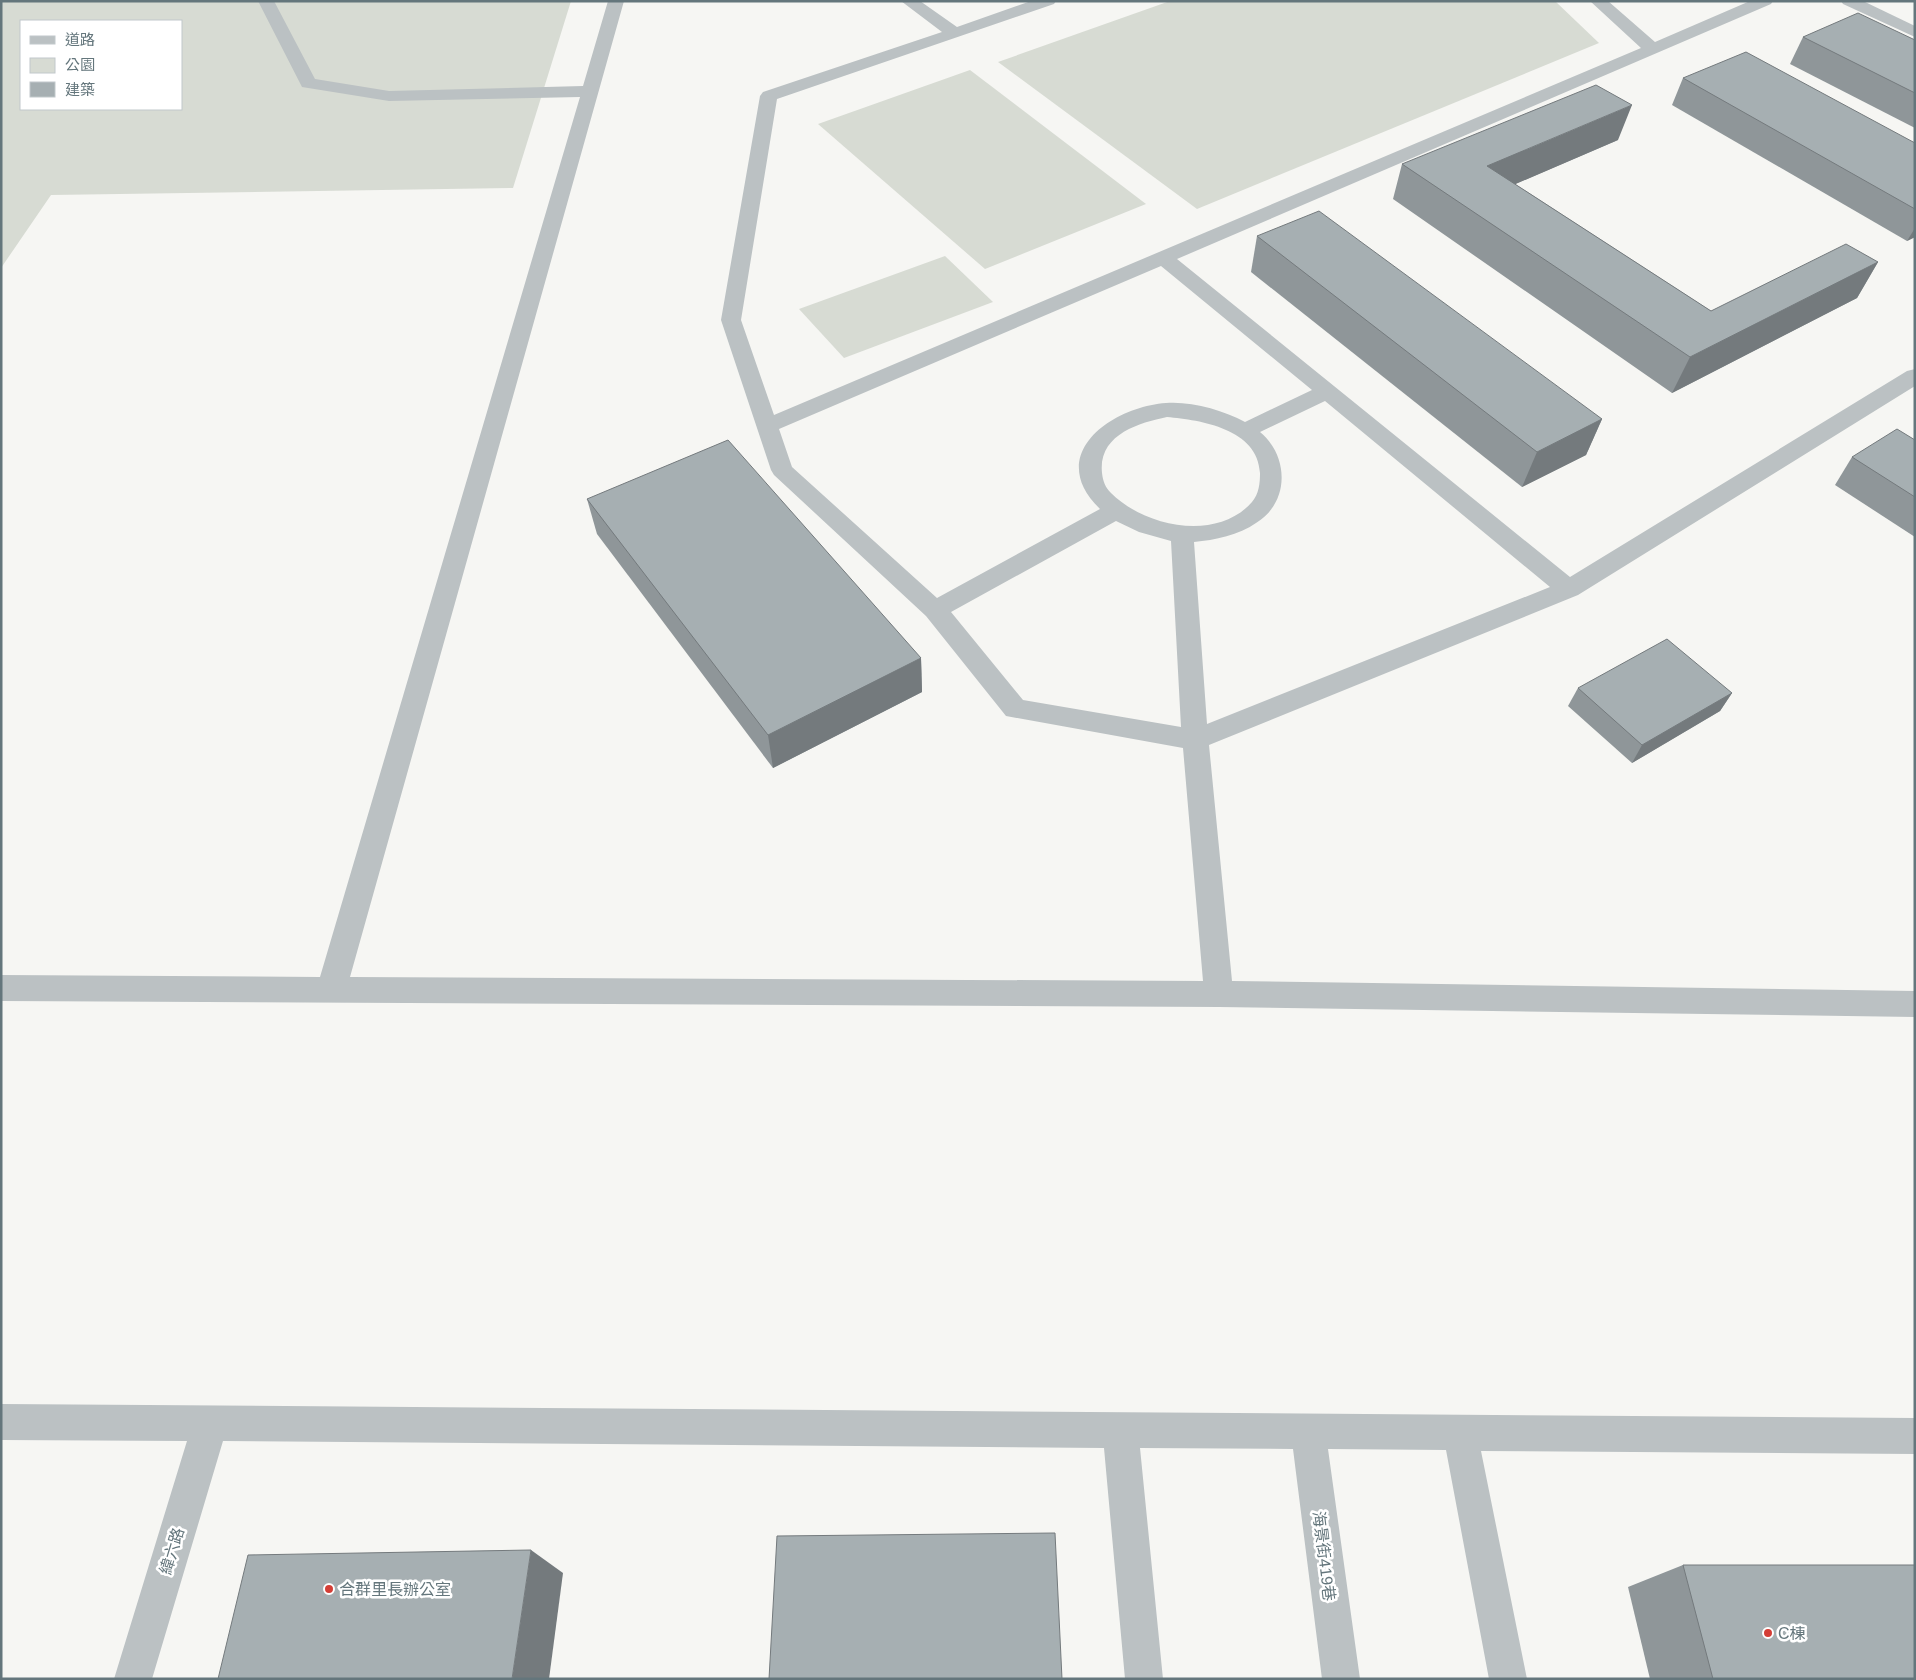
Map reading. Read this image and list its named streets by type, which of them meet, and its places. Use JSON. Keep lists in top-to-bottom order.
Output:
{
  "streets": {
    "street": ["緯六路", "海景街419巷"]
  },
  "places": ["合群里長辦公室", "C棟"],
  "legend": ["道路", "公園", "建築"]
}
